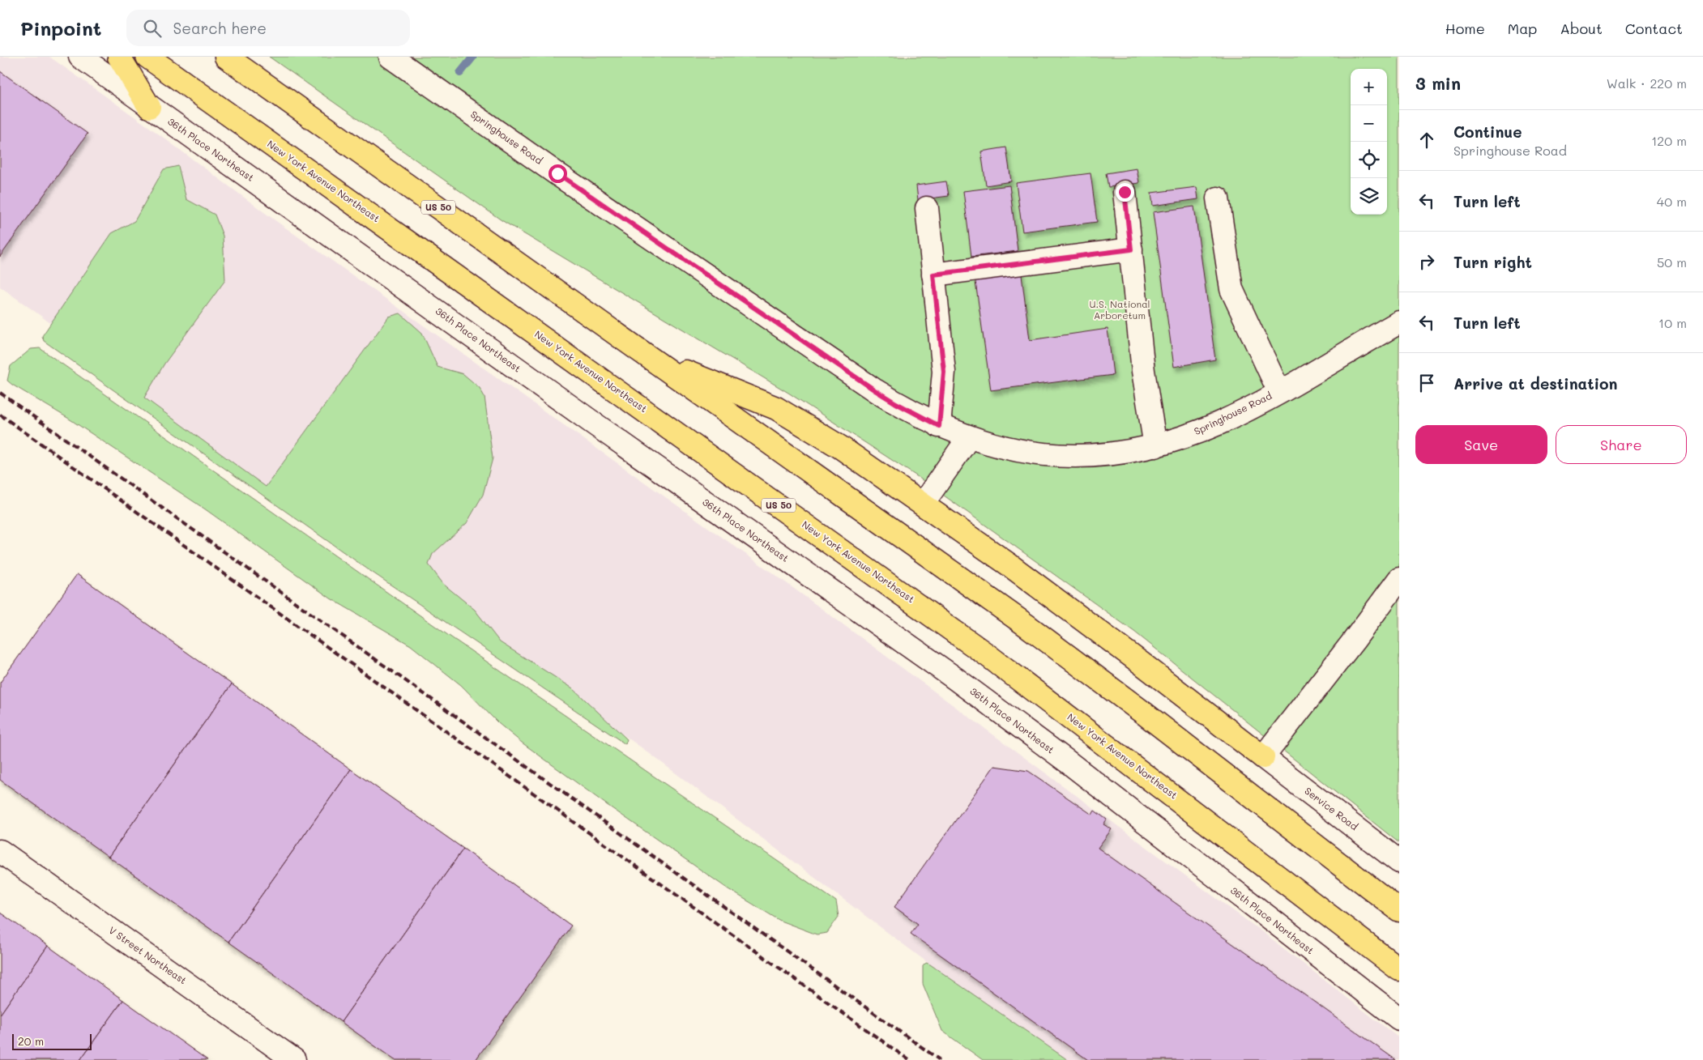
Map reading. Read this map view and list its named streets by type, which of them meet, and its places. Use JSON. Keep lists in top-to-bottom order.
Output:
{
  "streets": {
    "highway": ["New York Avenue Northeast", "US 50"],
    "street": [
      "Springhouse Road",
      "36th Place Northeast",
      "Service Road",
      "V Street Northeast"
    ]
  },
  "parks": ["U.S. National Arboretum"],
  "scale_bar": "20 m",
  "page": {
    "header": "Pinpoint",
    "search": "Search here",
    "nav": [
      "Home",
      "Map",
      "About",
      "Contact"
    ],
    "heading": ["3 min", "Walk · 220 m"],
    "map_buttons": ["+", "−"],
    "list": [
      ["Continue", "Springhouse Road", "120 m"],
      ["Turn left", "40 m"],
      ["Turn right", "50 m"],
      ["Turn left", "10 m"],
      "Arrive at destination"
    ],
    "buttons": ["Save", "Share"],
    "scale": "20 m"
  }
}
